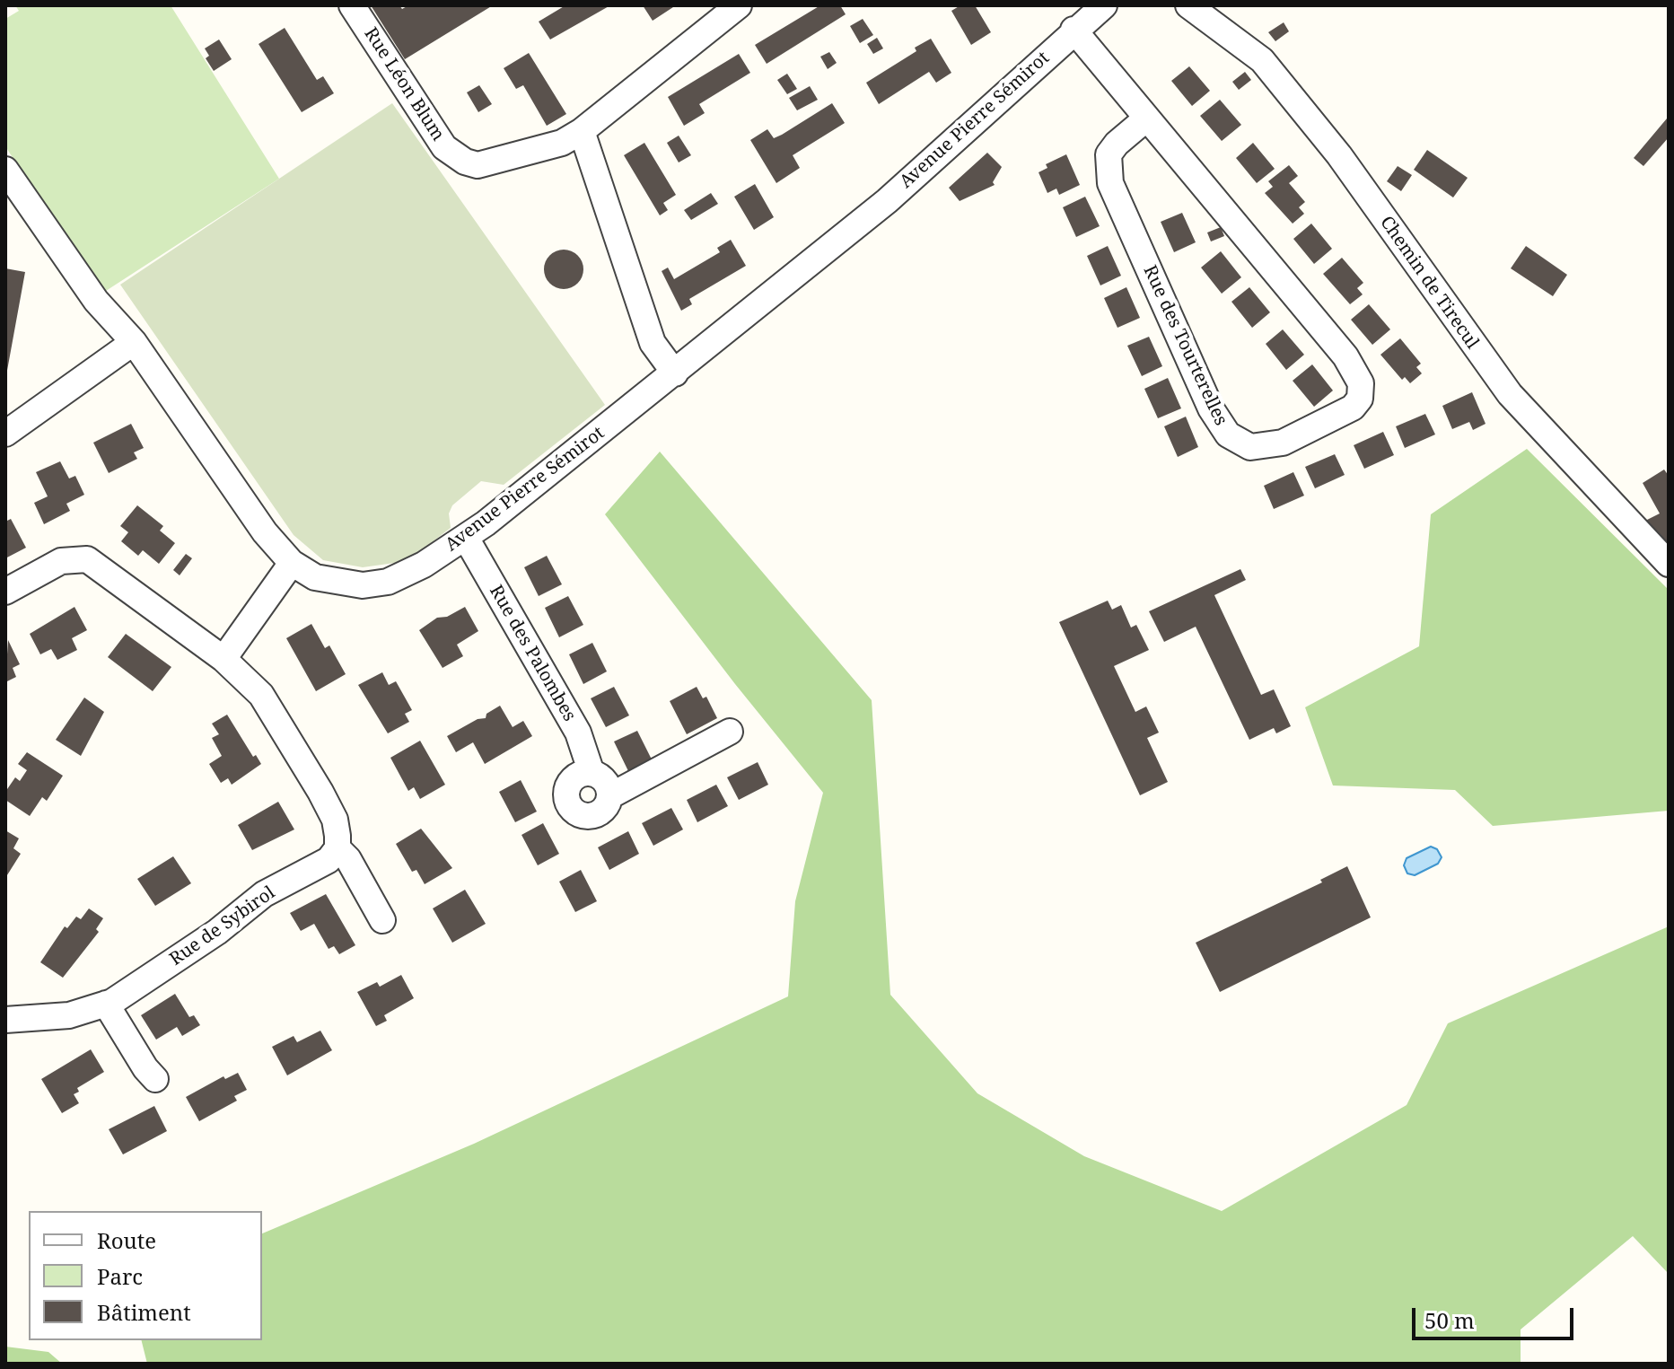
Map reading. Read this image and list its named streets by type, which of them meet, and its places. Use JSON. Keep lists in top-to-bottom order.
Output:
{
  "streets": {
    "street": [
      "Rue Léon Blum",
      "Avenue Pierre Sémirot",
      "Chemin de Tirecul",
      "Rue des Tourterelles",
      "Rue des Palombes",
      "Rue de Sybirol"
    ]
  },
  "crossings": [
    ["Avenue Pierre Sémirot", "Rue des Tourterelles"],
    ["Avenue Pierre Sémirot", "Rue des Palombes"]
  ],
  "legend": ["Route", "Parc", "Bâtiment"],
  "scale_bar": "50 m"
}
